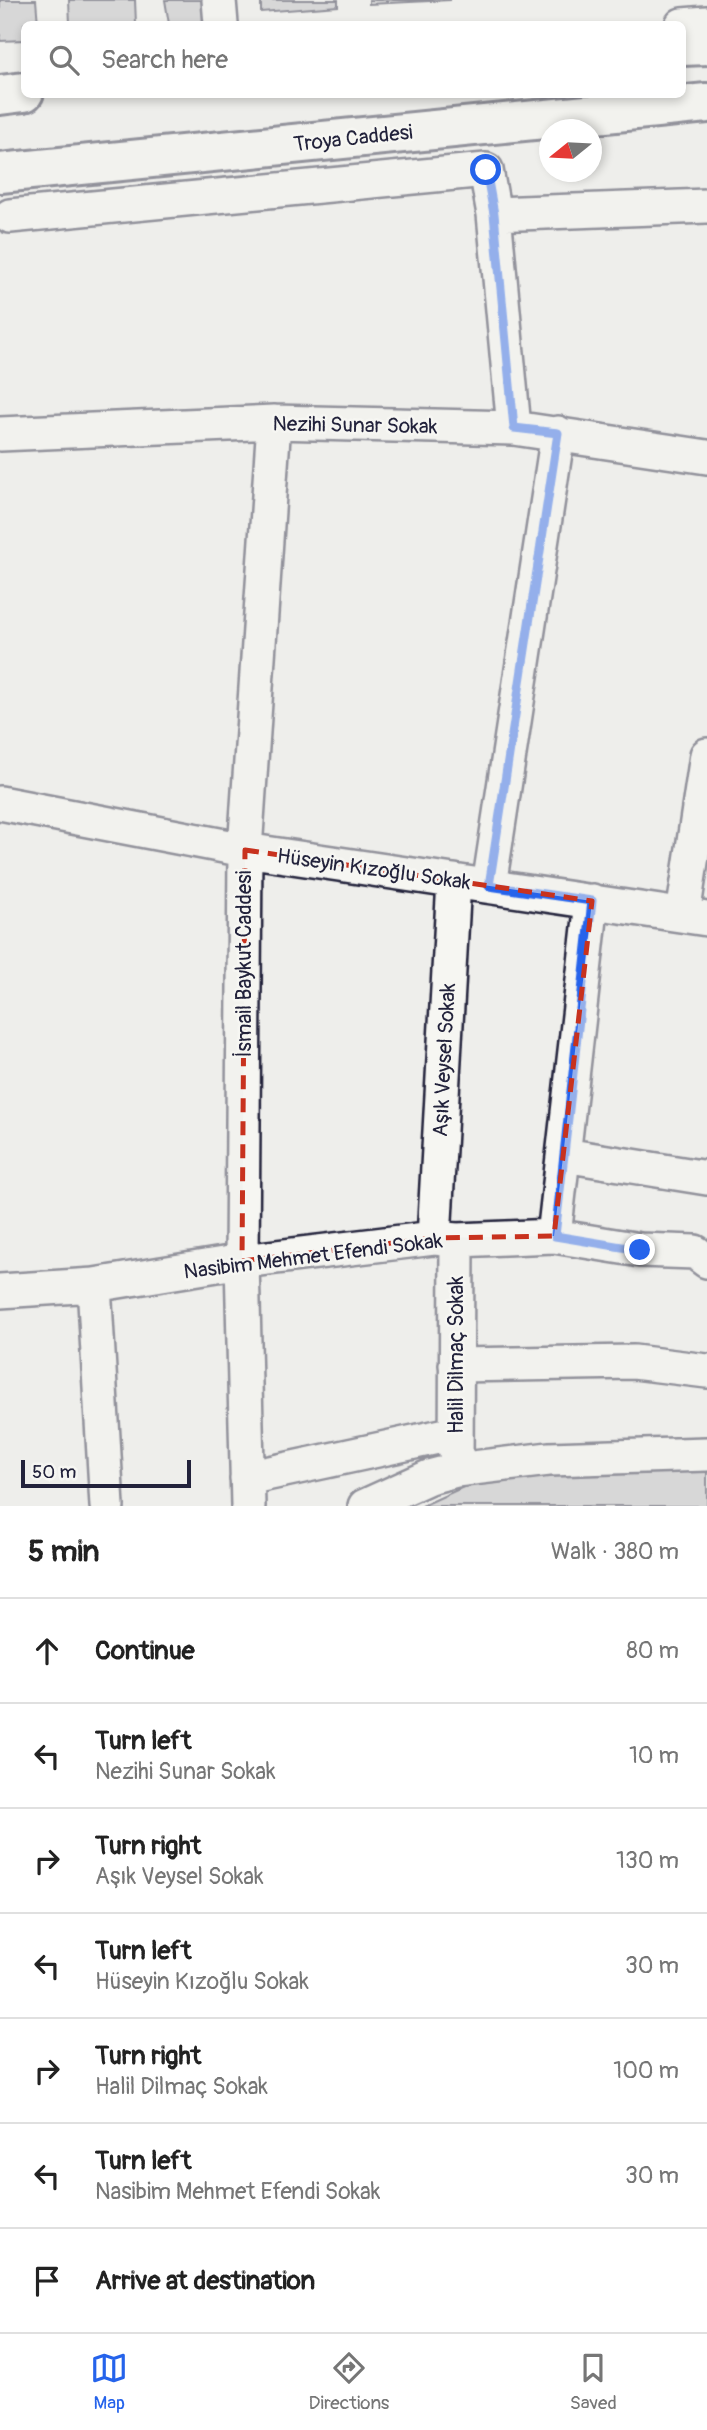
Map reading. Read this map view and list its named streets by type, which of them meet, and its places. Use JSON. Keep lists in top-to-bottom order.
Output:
{
  "streets": {
    "main road": ["Troya Caddesi"],
    "street": [
      "Nezihi Sunar Sokak",
      "Hüseyin Kızoğlu Sokak",
      "İsmail Baykut Caddesi",
      "Aşık Veysel Sokak",
      "Nasibim Mehmet Efendi Sokak",
      "Halil Dilmaç Sokak"
    ]
  },
  "crossings": [
    ["Nezihi Sunar Sokak", "İsmail Baykut Caddesi"],
    ["Hüseyin Kızoğlu Sokak", "İsmail Baykut Caddesi"],
    ["Hüseyin Kızoğlu Sokak", "Aşık Veysel Sokak"],
    ["İsmail Baykut Caddesi", "Nasibim Mehmet Efendi Sokak"],
    ["Aşık Veysel Sokak", "Nasibim Mehmet Efendi Sokak"],
    ["Aşık Veysel Sokak", "Halil Dilmaç Sokak"],
    ["Nasibim Mehmet Efendi Sokak", "Halil Dilmaç Sokak"]
  ],
  "scale_bar": "50 m",
  "north": "left",
  "page": {
    "search": "Search here",
    "scale": "50 m",
    "heading": ["5 min", "Walk · 380 m"],
    "list": [
      ["Continue", "80 m"],
      ["Turn left", "Nezihi Sunar Sokak", "10 m"],
      ["Turn right", "Aşık Veysel Sokak", "130 m"],
      ["Turn left", "Hüseyin Kızoğlu Sokak", "30 m"],
      ["Turn right", "Halil Dilmaç Sokak", "100 m"],
      ["Turn left", "Nasibim Mehmet Efendi Sokak", "30 m"],
      "Arrive at destination"
    ],
    "nav": ["Map", "Directions", "Saved"]
  }
}
